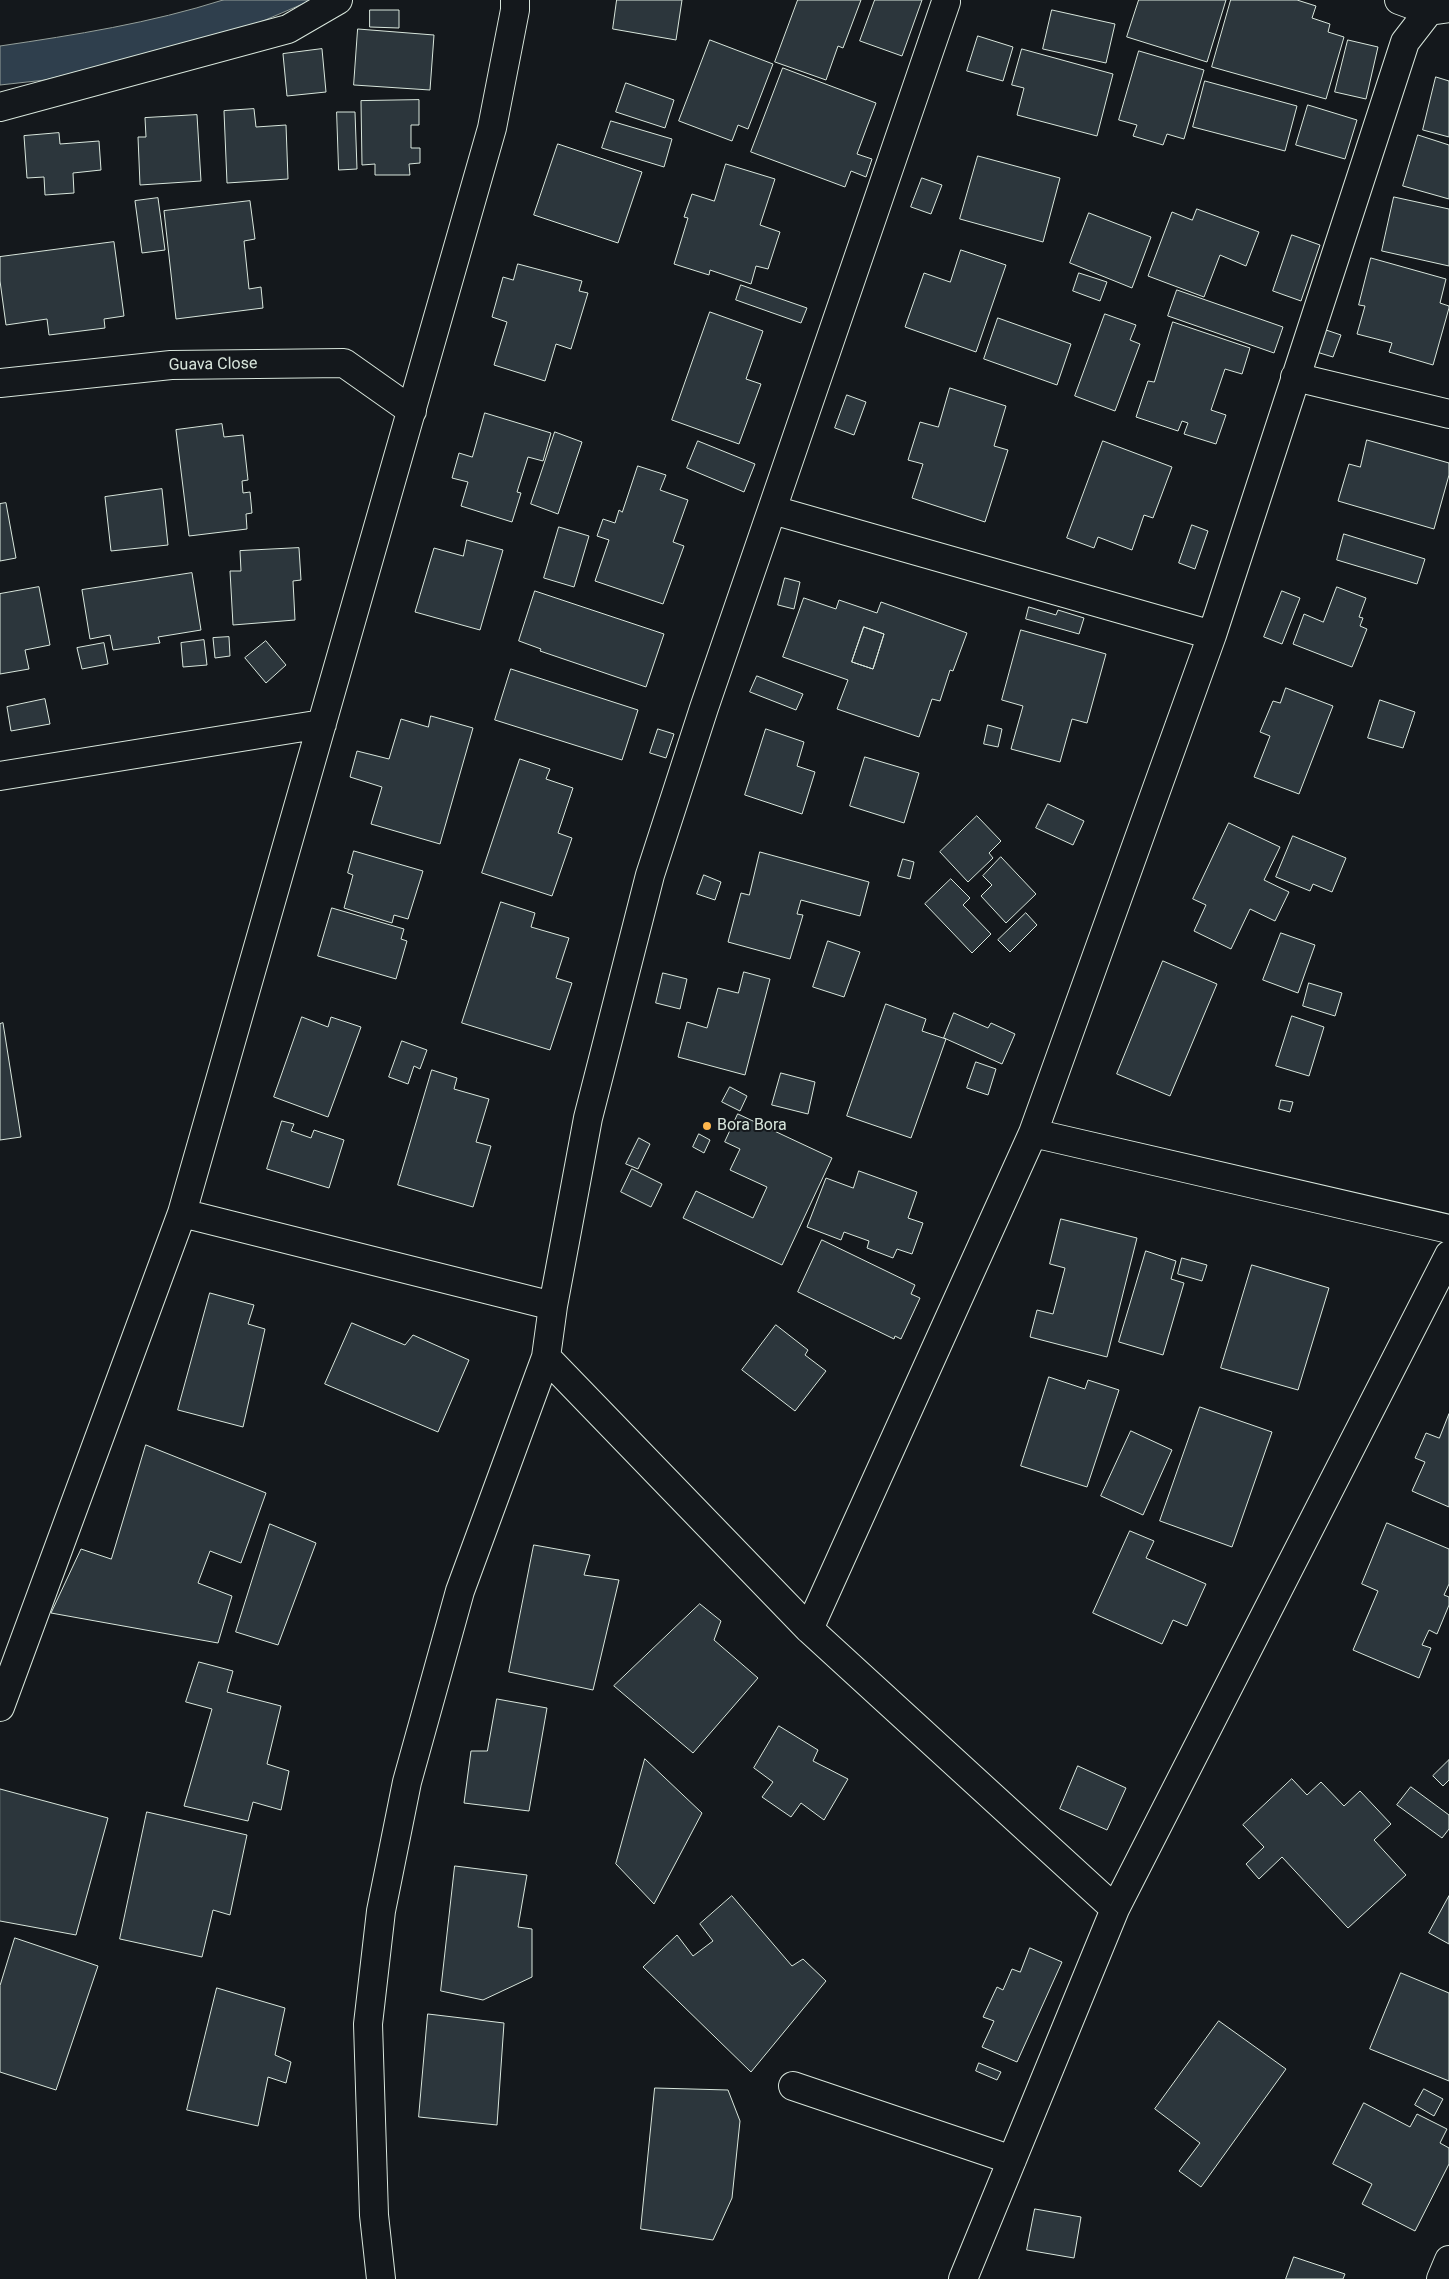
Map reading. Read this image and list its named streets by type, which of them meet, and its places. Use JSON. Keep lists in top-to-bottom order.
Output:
{
  "streets": {
    "street": ["Guava Close"]
  },
  "places": ["Bora Bora"]
}
